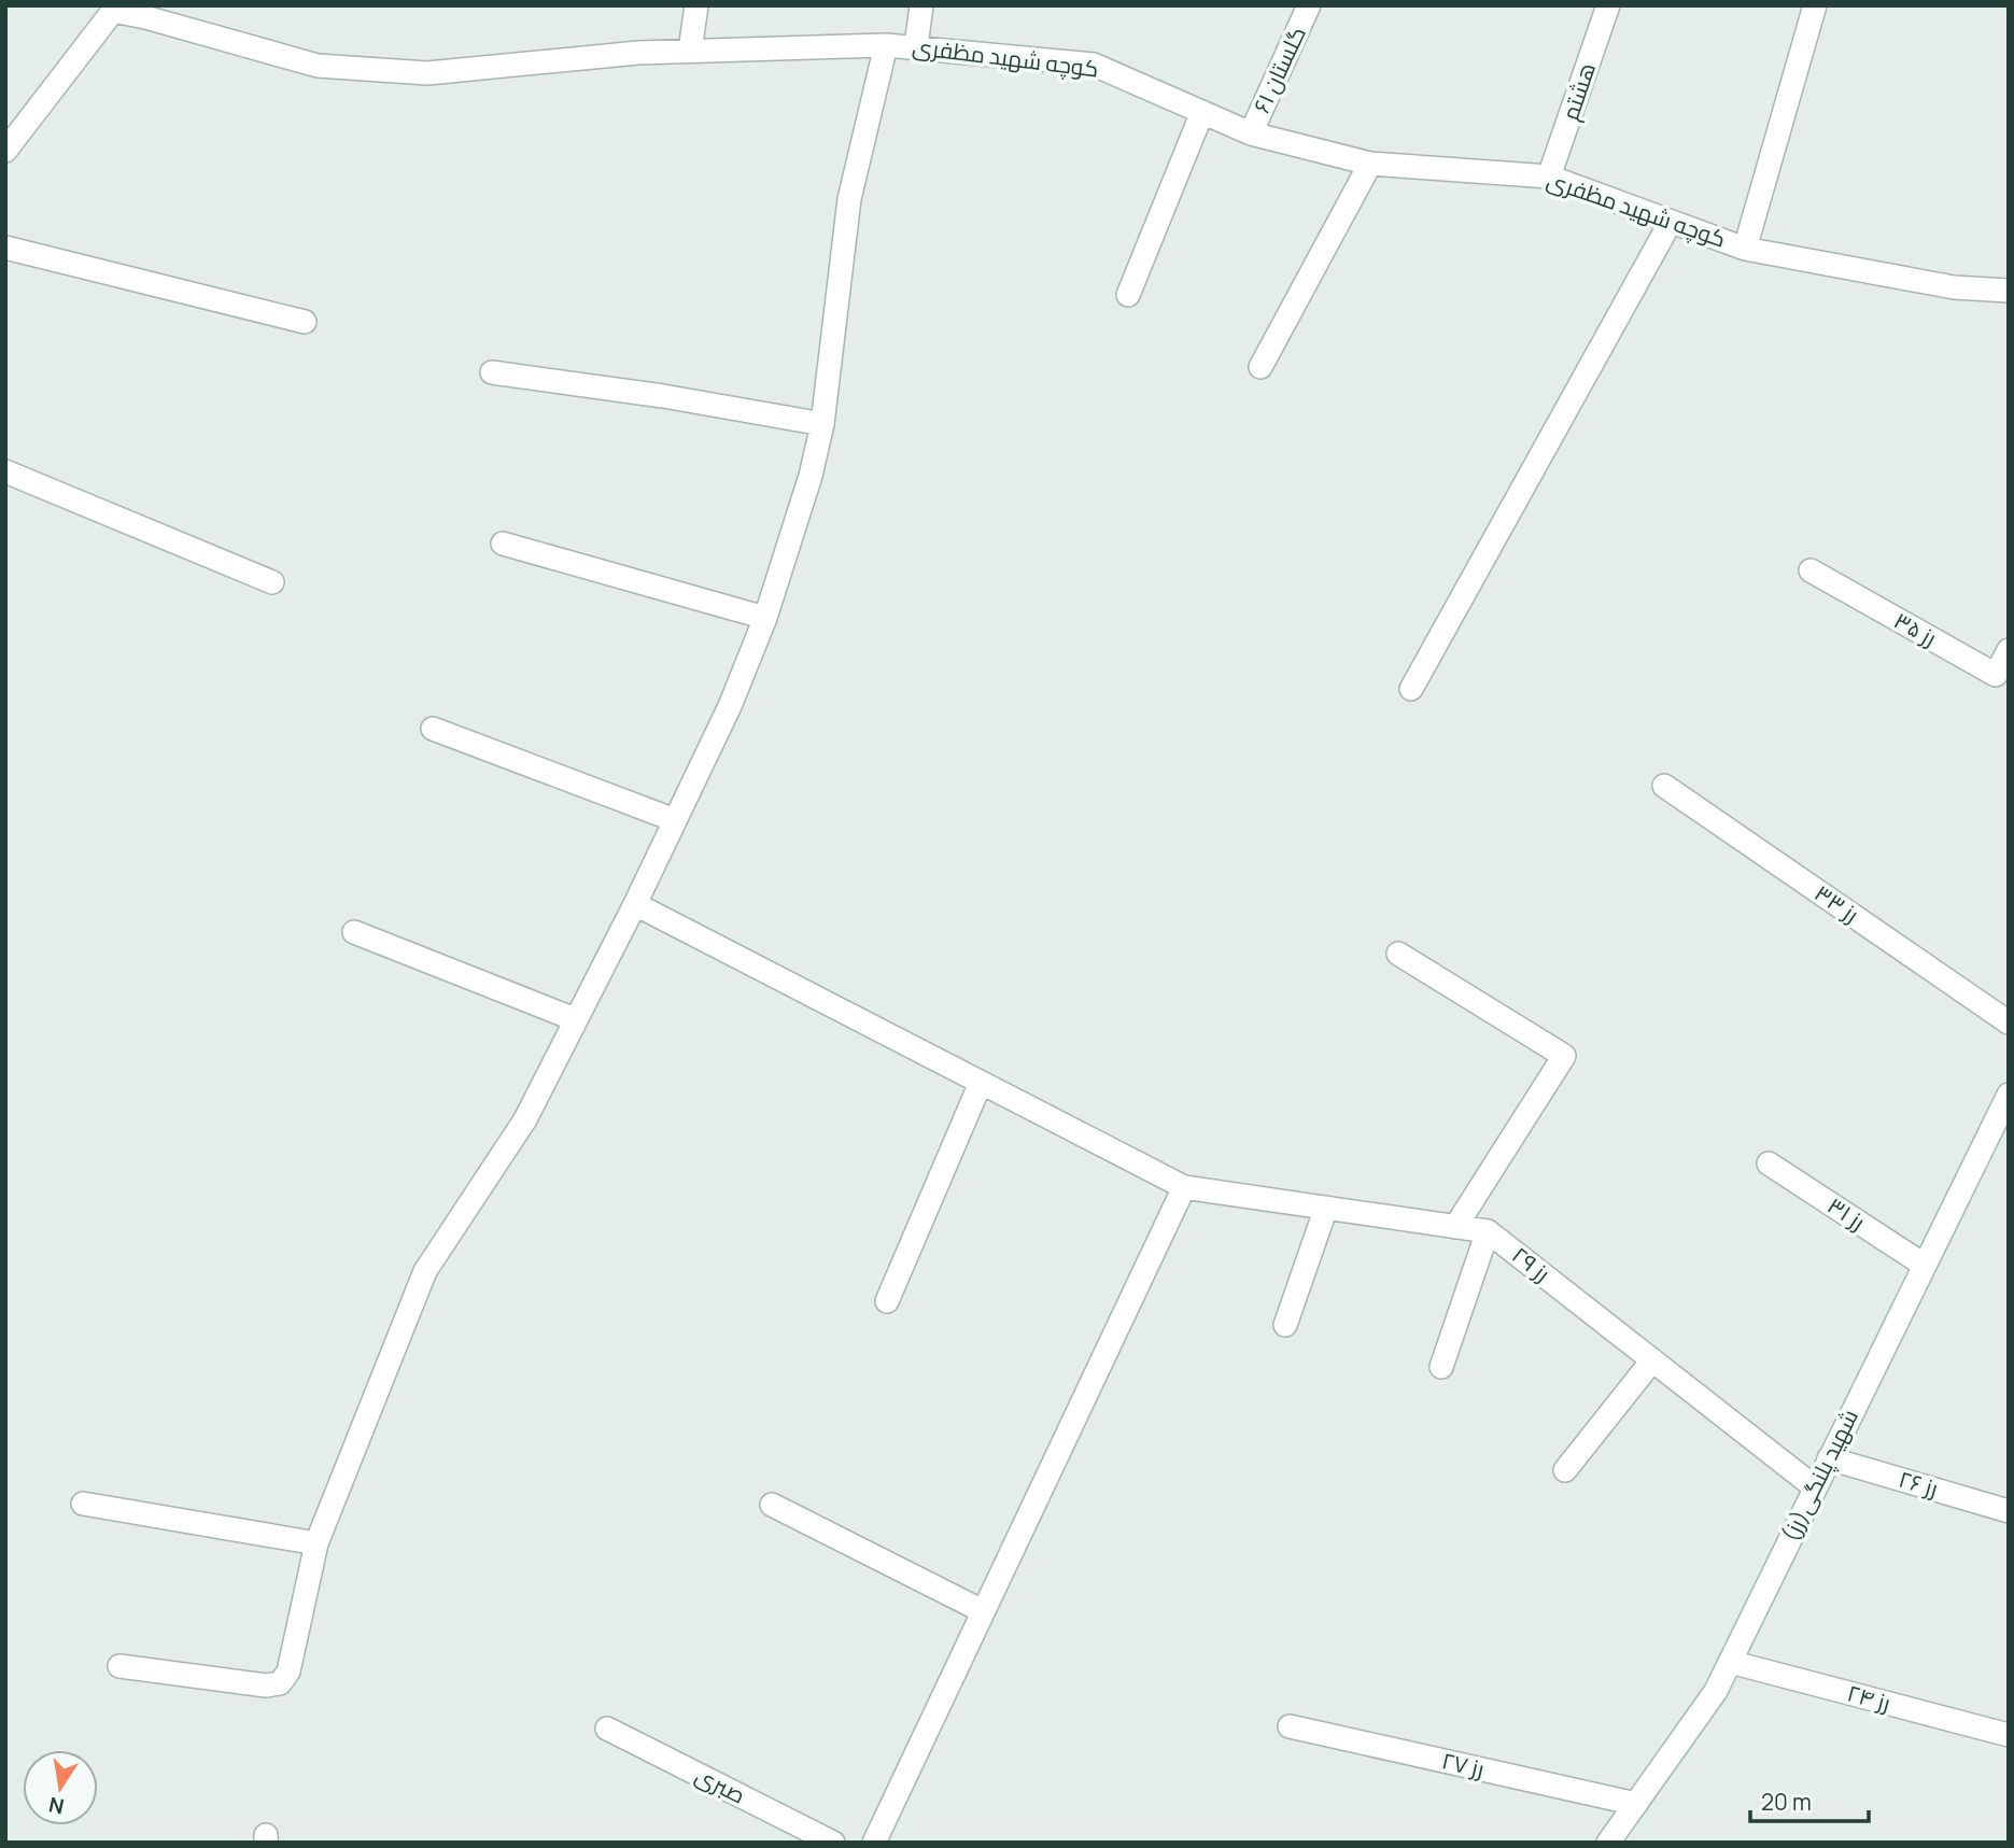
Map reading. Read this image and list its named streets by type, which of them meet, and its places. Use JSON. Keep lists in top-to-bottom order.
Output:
{
  "streets": {
    "street": [
      "کوچه شهید مظفری",
      "گلستان ۶۱",
      "هشتم",
      "رز ۳۵",
      "رز ۳۳",
      "رز ۳۱",
      "رز ۲۹",
      "شهید پلنگی(رز)",
      "رز ۲۶",
      "رز ۲۴",
      "رز ۲۷",
      "صبری"
    ]
  },
  "crossings": [
    ["کوچه شهید مظفری", "گلستان ۶۱"],
    ["کوچه شهید مظفری", "هشتم"],
    ["رز ۳۱", "شهید پلنگی(رز)"],
    ["رز ۲۹", "شهید پلنگی(رز)"],
    ["شهید پلنگی(رز)", "رز ۲۶"],
    ["شهید پلنگی(رز)", "رز ۲۴"],
    ["شهید پلنگی(رز)", "رز ۲۷"]
  ],
  "scale_bar": "20 m",
  "north": "bottom"
}
